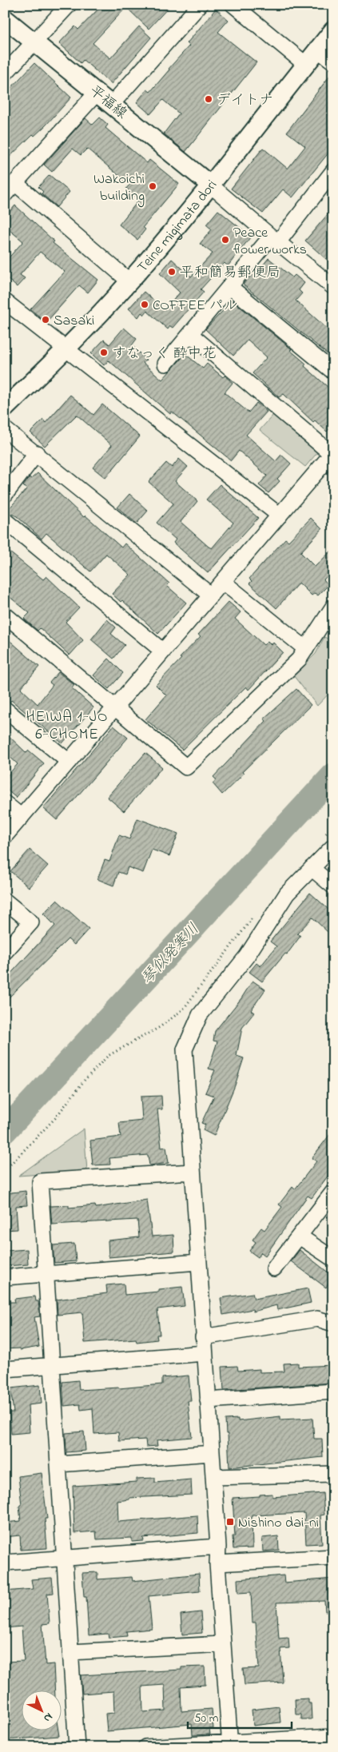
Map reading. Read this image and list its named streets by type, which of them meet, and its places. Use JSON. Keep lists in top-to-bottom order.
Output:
{
  "streets": {
    "street": ["平福線", "Teine migimata dori"]
  },
  "crossings": [
    ["平福線", "Teine migimata dori"]
  ],
  "districts": ["HEIWA 1-JO 6-CHOME"],
  "water": ["琴似発寒川"],
  "places": {
    "other": [
      "デイトナ",
      "Wakoichi building",
      "Peace flower works",
      "平和簡易郵便局",
      "COFFEE パル",
      "Sasaki",
      "すなっく 酔中花"
    ],
    "transit": ["Nishino dai-ni"]
  },
  "scale_bar": "50 m",
  "north": "bottom right"
}
